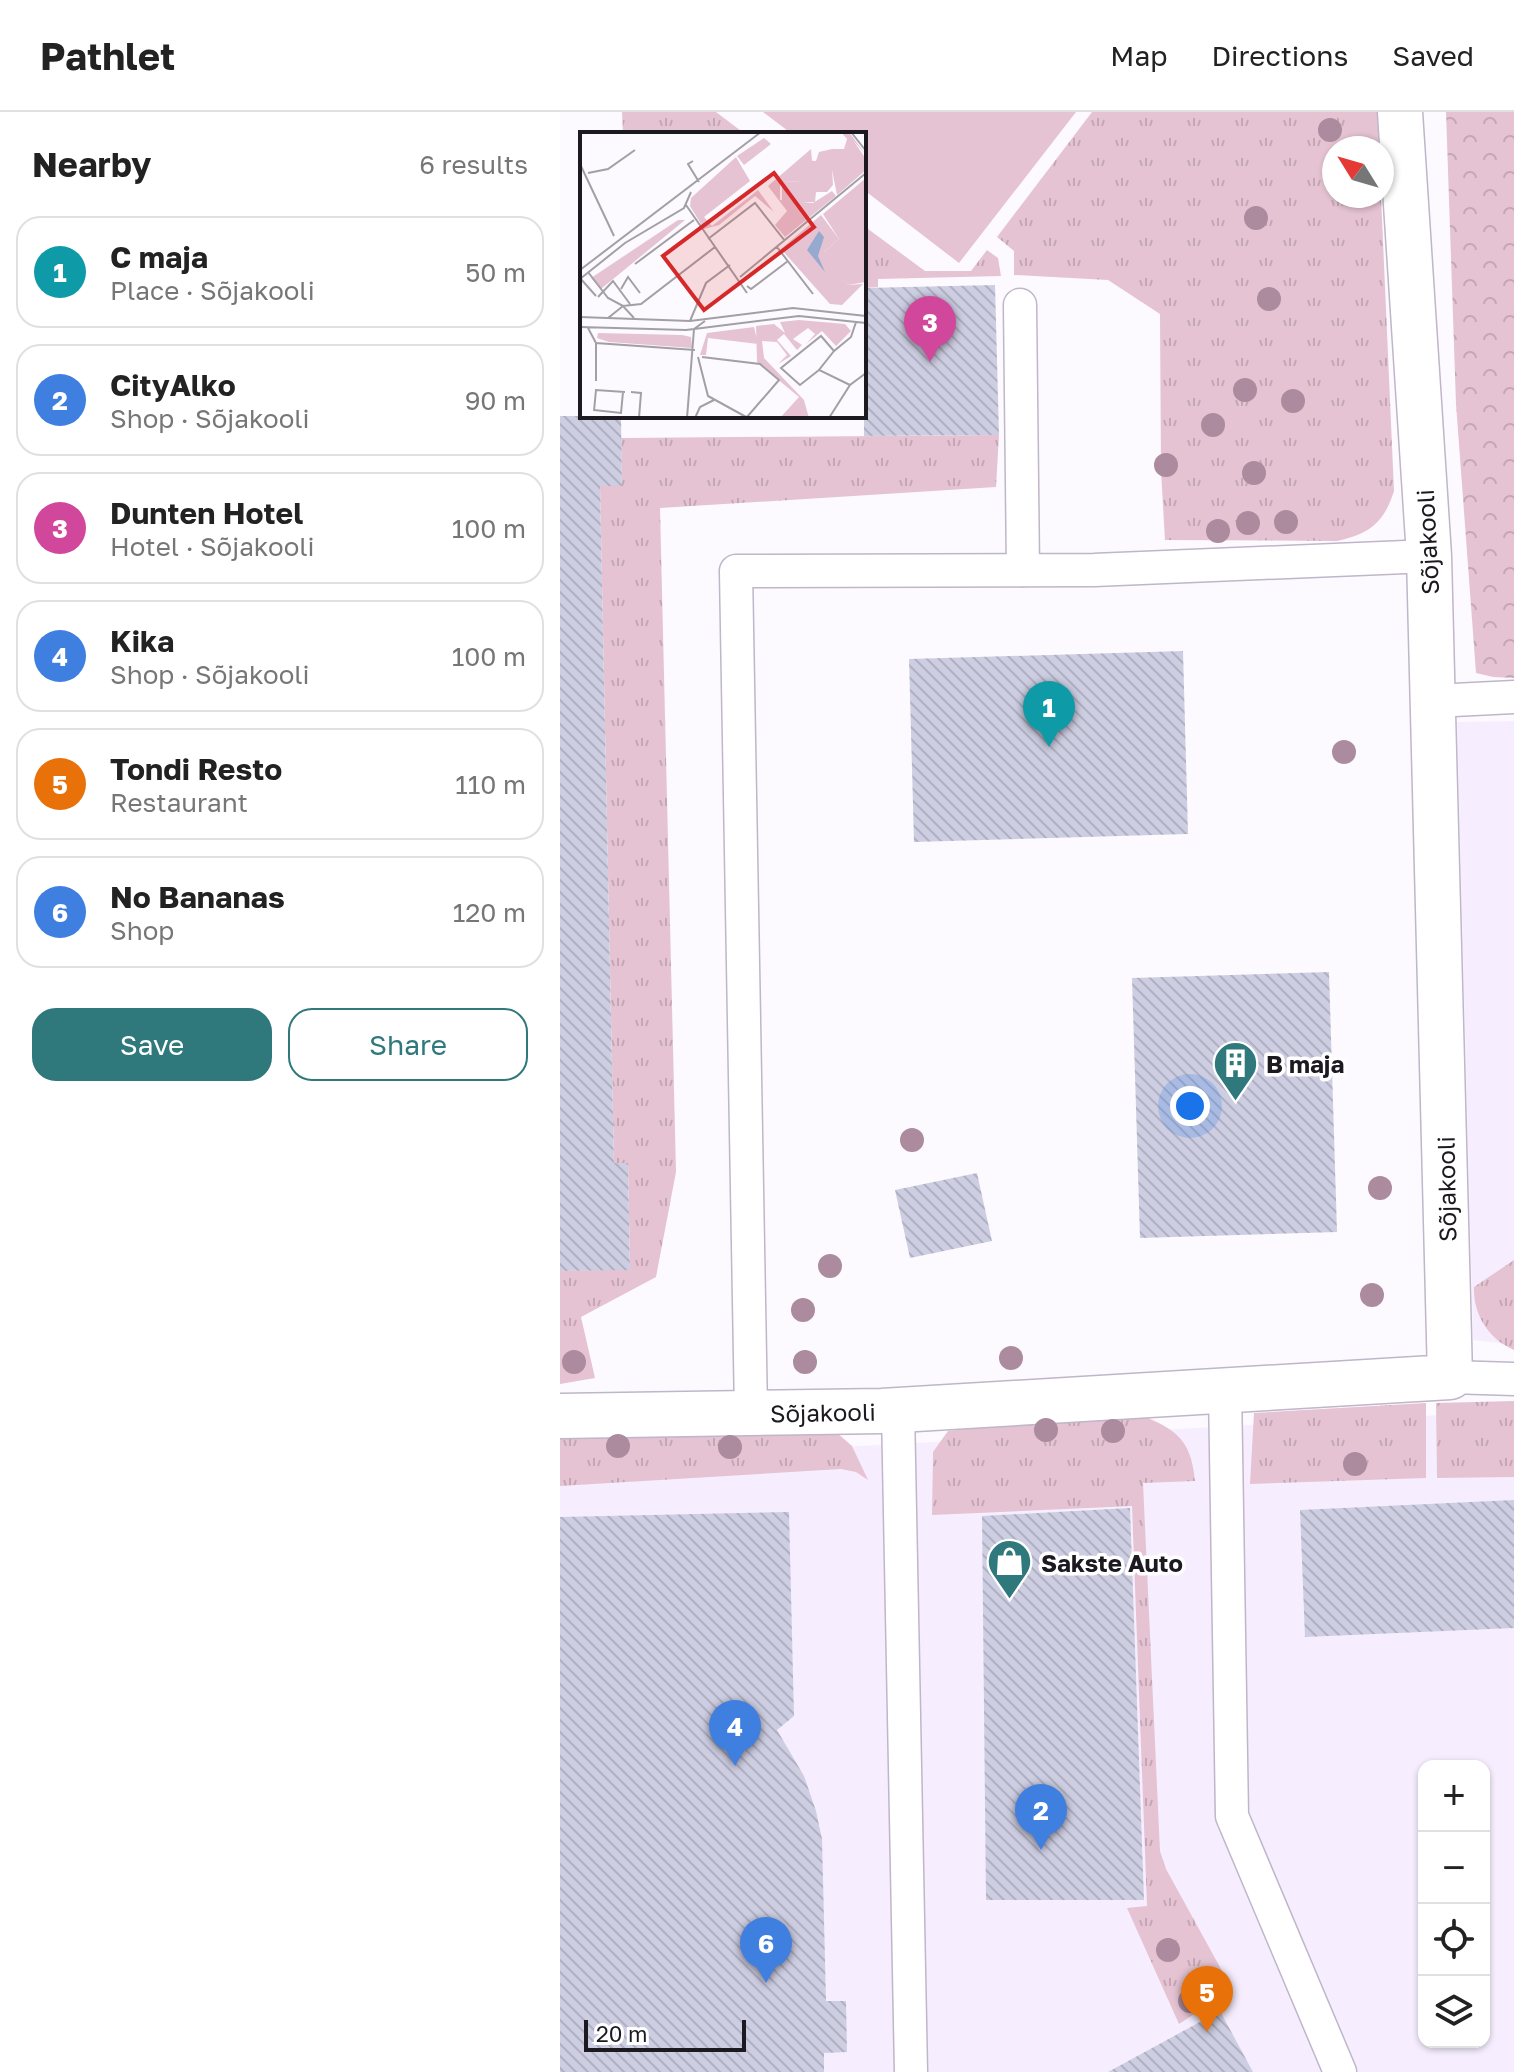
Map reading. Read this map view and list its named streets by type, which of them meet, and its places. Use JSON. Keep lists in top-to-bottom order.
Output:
{
  "streets": {
    "street": ["Sõjakooli"]
  },
  "places": {
    "building": ["B maja"],
    "shop": ["Sakste Auto"]
  },
  "scale_bar": "20 m",
  "north": "top left",
  "page": {
    "header": "Pathlet",
    "nav": ["Map", "Directions", "Saved"],
    "heading": ["Nearby", "6 results"],
    "list": [
      {
        "mark": "1",
        "name": "C maja",
        "note": "Place · Sõjakooli",
        "value": "50 m"
      },
      {
        "mark": "2",
        "name": "CityAlko",
        "note": "Shop · Sõjakooli",
        "value": "90 m"
      },
      {
        "mark": "3",
        "name": "Dunten Hotel",
        "note": "Hotel · Sõjakooli",
        "value": "100 m"
      },
      {
        "mark": "4",
        "name": "Kika",
        "note": "Shop · Sõjakooli",
        "value": "100 m"
      },
      {
        "mark": "5",
        "name": "Tondi Resto",
        "note": "Restaurant",
        "value": "110 m"
      },
      {
        "mark": "6",
        "name": "No Bananas",
        "note": "Shop",
        "value": "120 m"
      }
    ],
    "pins": [
      "3",
      "1",
      "4",
      "2",
      "6",
      "5"
    ],
    "buttons": ["Save", "Share"],
    "map_buttons": ["+", "−"],
    "scale": "20 m"
  }
}
